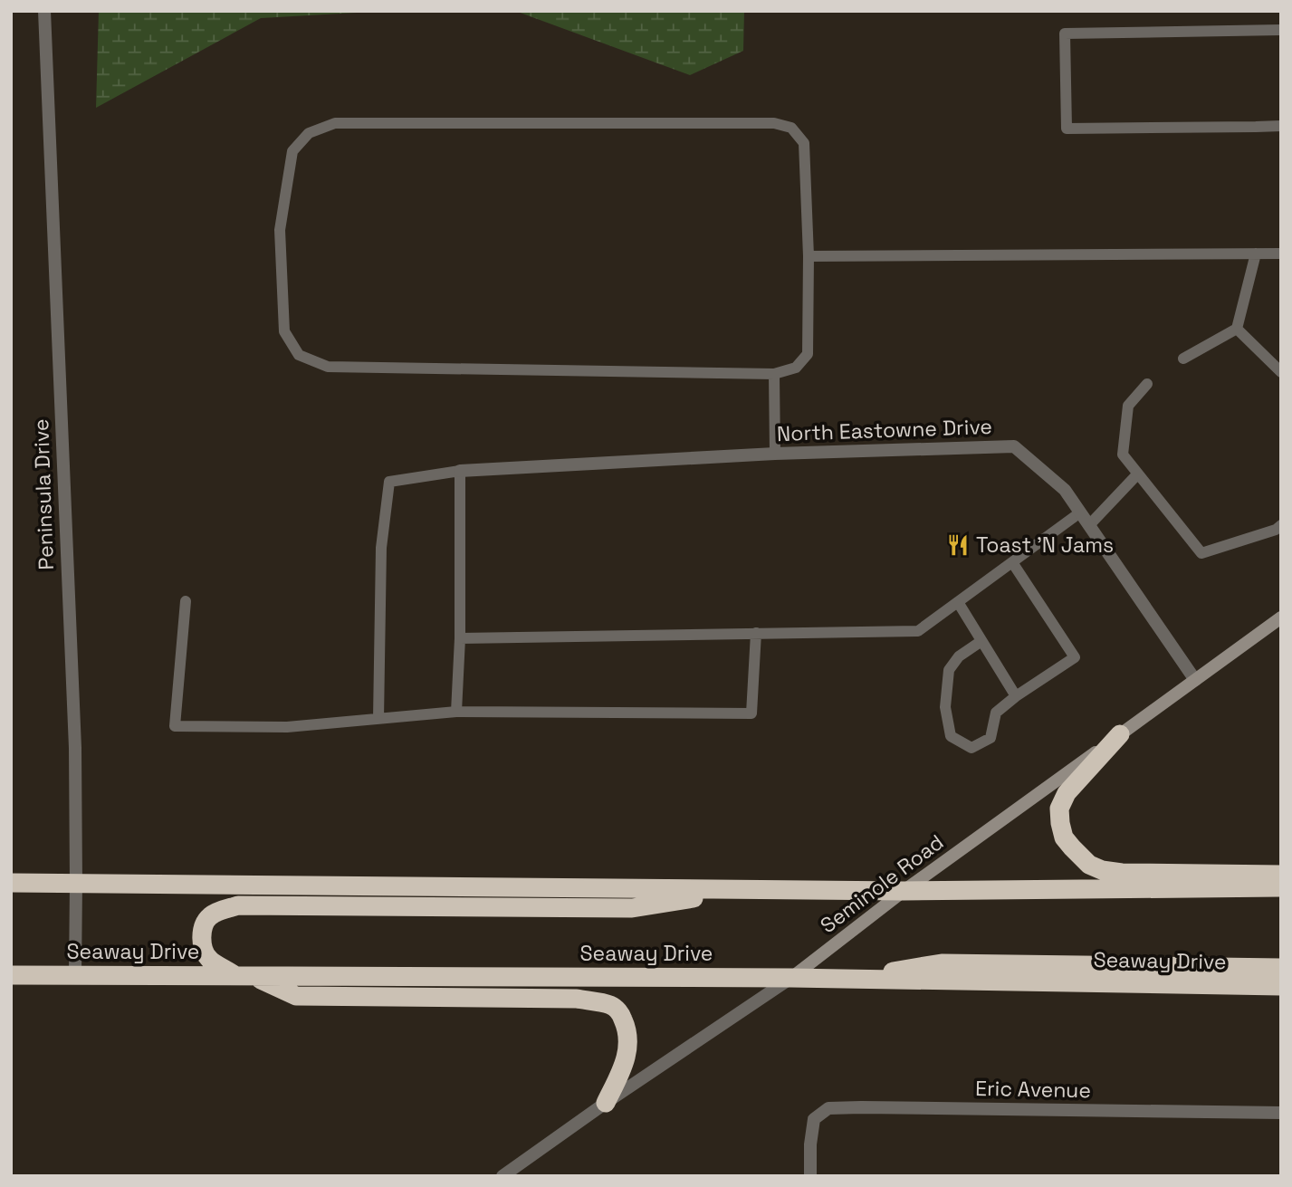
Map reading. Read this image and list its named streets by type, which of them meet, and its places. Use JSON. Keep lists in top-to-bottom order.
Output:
{
  "streets": {
    "highway": ["Seaway Drive"],
    "street": [
      "North Eastowne Drive",
      "Peninsula Drive",
      "Seminole Road",
      "Eric Avenue"
    ]
  },
  "crossings": [
    ["North Eastowne Drive", "Seminole Road"],
    ["Peninsula Drive", "Seaway Drive"],
    ["Seminole Road", "Seaway Drive"]
  ],
  "places": {
    "restaurant": ["Toast 'N Jams"]
  }
}
